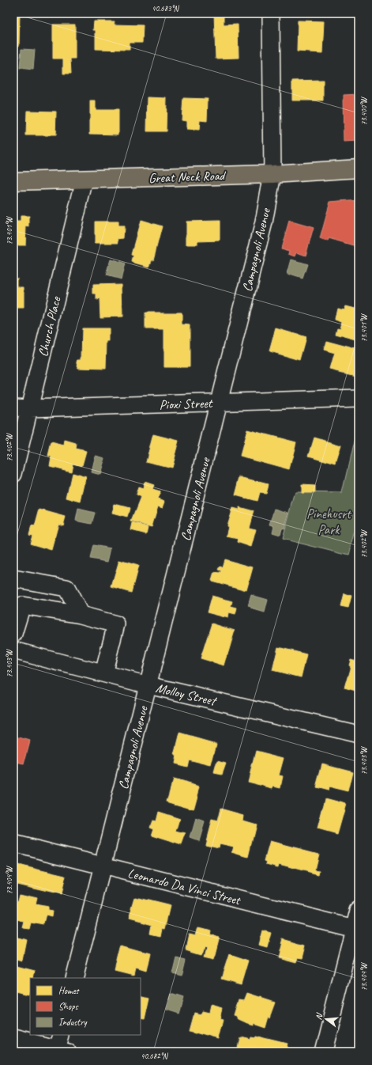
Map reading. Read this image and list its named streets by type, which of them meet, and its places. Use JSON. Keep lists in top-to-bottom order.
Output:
{
  "streets": {
    "main road": ["Great Neck Road"],
    "street": [
      "Campagnoli Avenue",
      "Church Place",
      "Pioxi Street",
      "Molloy Street",
      "Leonardo Da Vinci Street"
    ]
  },
  "crossings": [
    ["Great Neck Road", "Campagnoli Avenue"],
    ["Great Neck Road", "Church Place"],
    ["Campagnoli Avenue", "Pioxi Street"],
    ["Campagnoli Avenue", "Molloy Street"],
    ["Campagnoli Avenue", "Leonardo Da Vinci Street"],
    ["Church Place", "Pioxi Street"]
  ],
  "parks": ["Pinehusrt Park"],
  "legend": ["Homes", "Shops", "Industry"],
  "north": "left",
  "coordinates": [
    "40.683°N",
    "73.400°W",
    "73.401°W",
    "73.402°W",
    "73.403°W",
    "73.404°W",
    "40.682°N"
  ]
}
